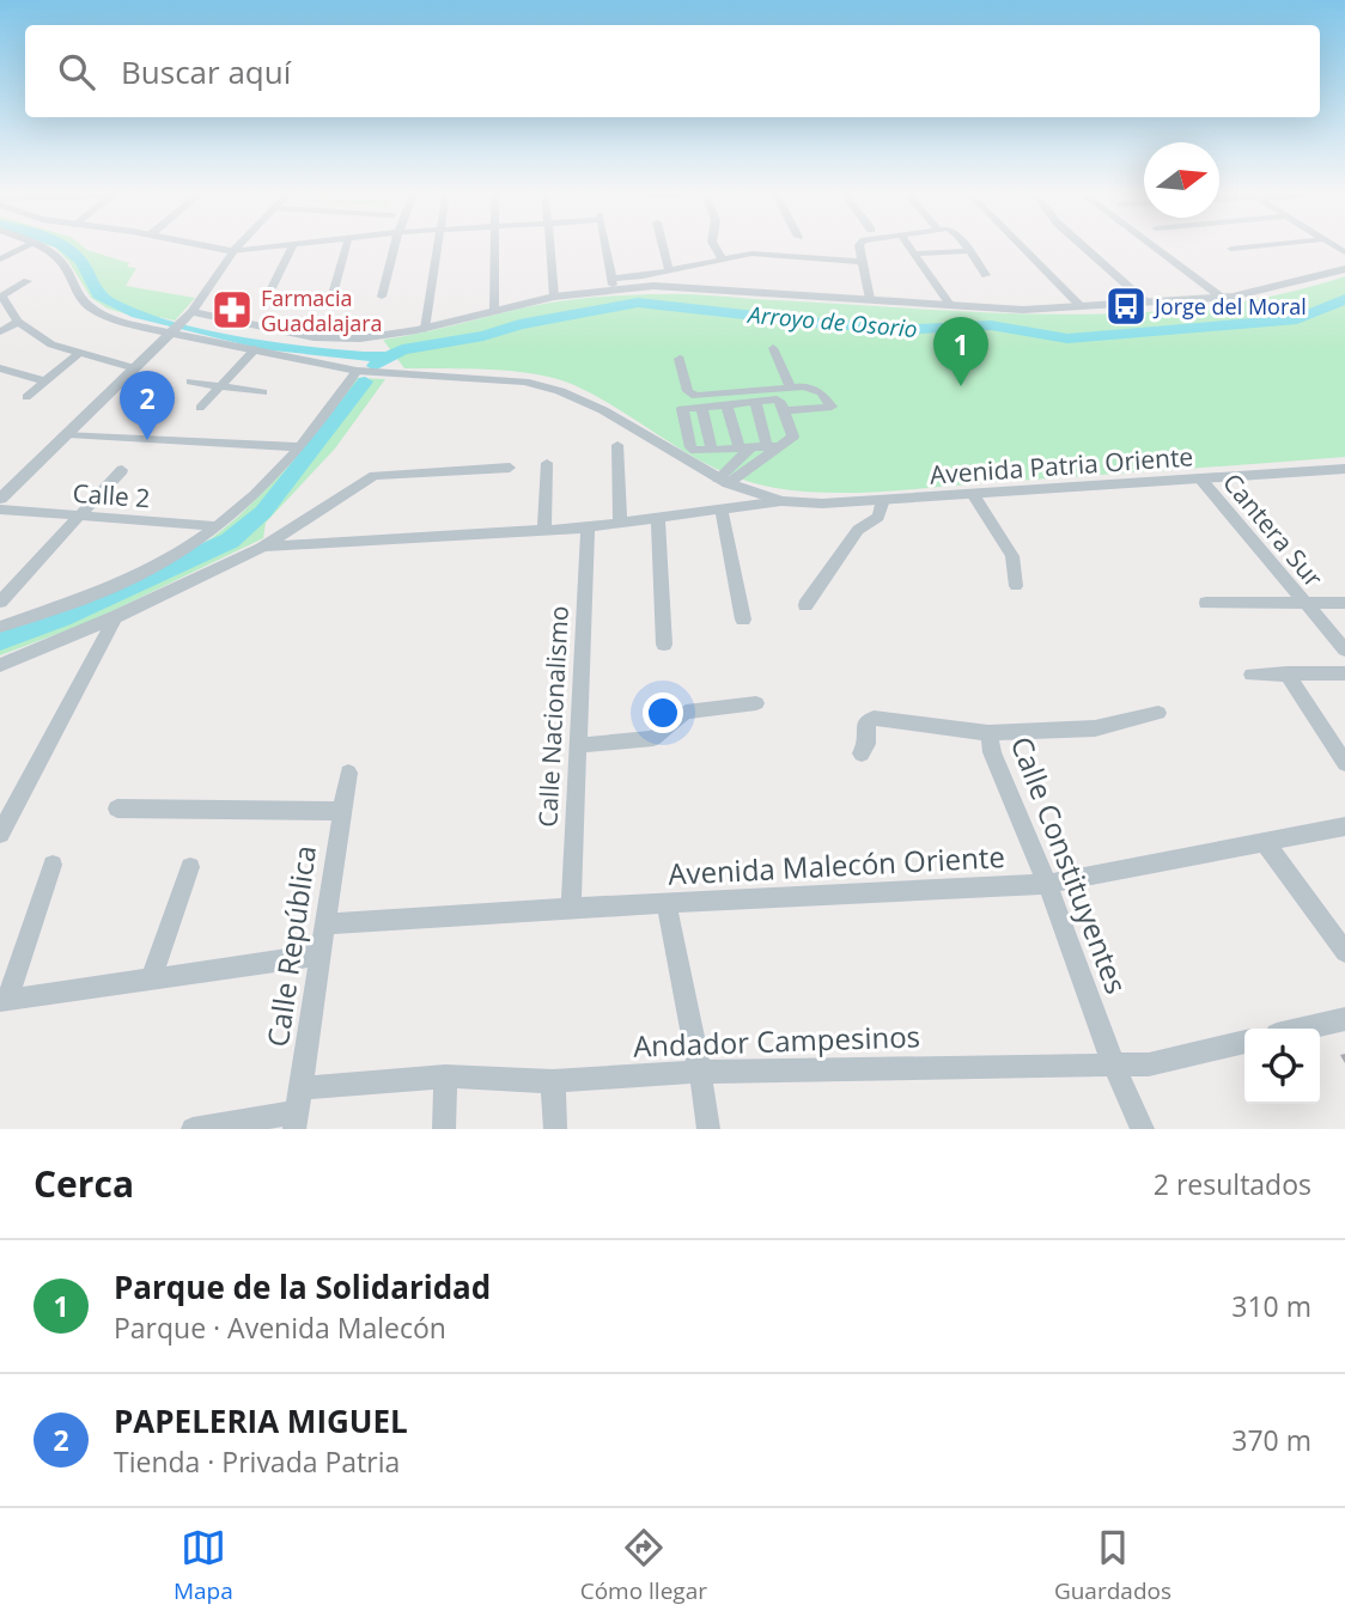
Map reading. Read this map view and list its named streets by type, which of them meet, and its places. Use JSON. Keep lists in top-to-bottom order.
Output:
{
  "streets": {
    "street": [
      "Avenida Patria Oriente",
      "Calle 2",
      "Cantera Sur",
      "Calle Nacionalismo",
      "Avenida Malecón Oriente",
      "Calle Constituyentes",
      "Calle República",
      "Andador Campesinos"
    ]
  },
  "crossings": [
    ["Avenida Patria Oriente", "Cantera Sur"],
    ["Avenida Patria Oriente", "Calle Nacionalismo"],
    ["Calle Nacionalismo", "Avenida Malecón Oriente"],
    ["Avenida Malecón Oriente", "Calle Constituyentes"],
    ["Avenida Malecón Oriente", "Calle República"],
    ["Calle Constituyentes", "Andador Campesinos"],
    ["Calle República", "Andador Campesinos"]
  ],
  "water": ["Arroyo de Osorio"],
  "places": {
    "bus stop": ["Jorge del Moral"],
    "pharmacy": ["Farmacia Guadalajara"]
  },
  "north": "right",
  "page": {
    "search": "Buscar aquí",
    "pins": ["1", "2"],
    "heading": ["Cerca", "2 resultados"],
    "list": [
      {
        "mark": "1",
        "name": "Parque de la Solidaridad",
        "note": "Parque · Avenida Malecón",
        "value": "310 m"
      },
      {
        "mark": "2",
        "name": "PAPELERIA MIGUEL",
        "note": "Tienda · Privada Patria",
        "value": "370 m"
      }
    ],
    "nav": ["Mapa", "Cómo llegar", "Guardados"]
  }
}
